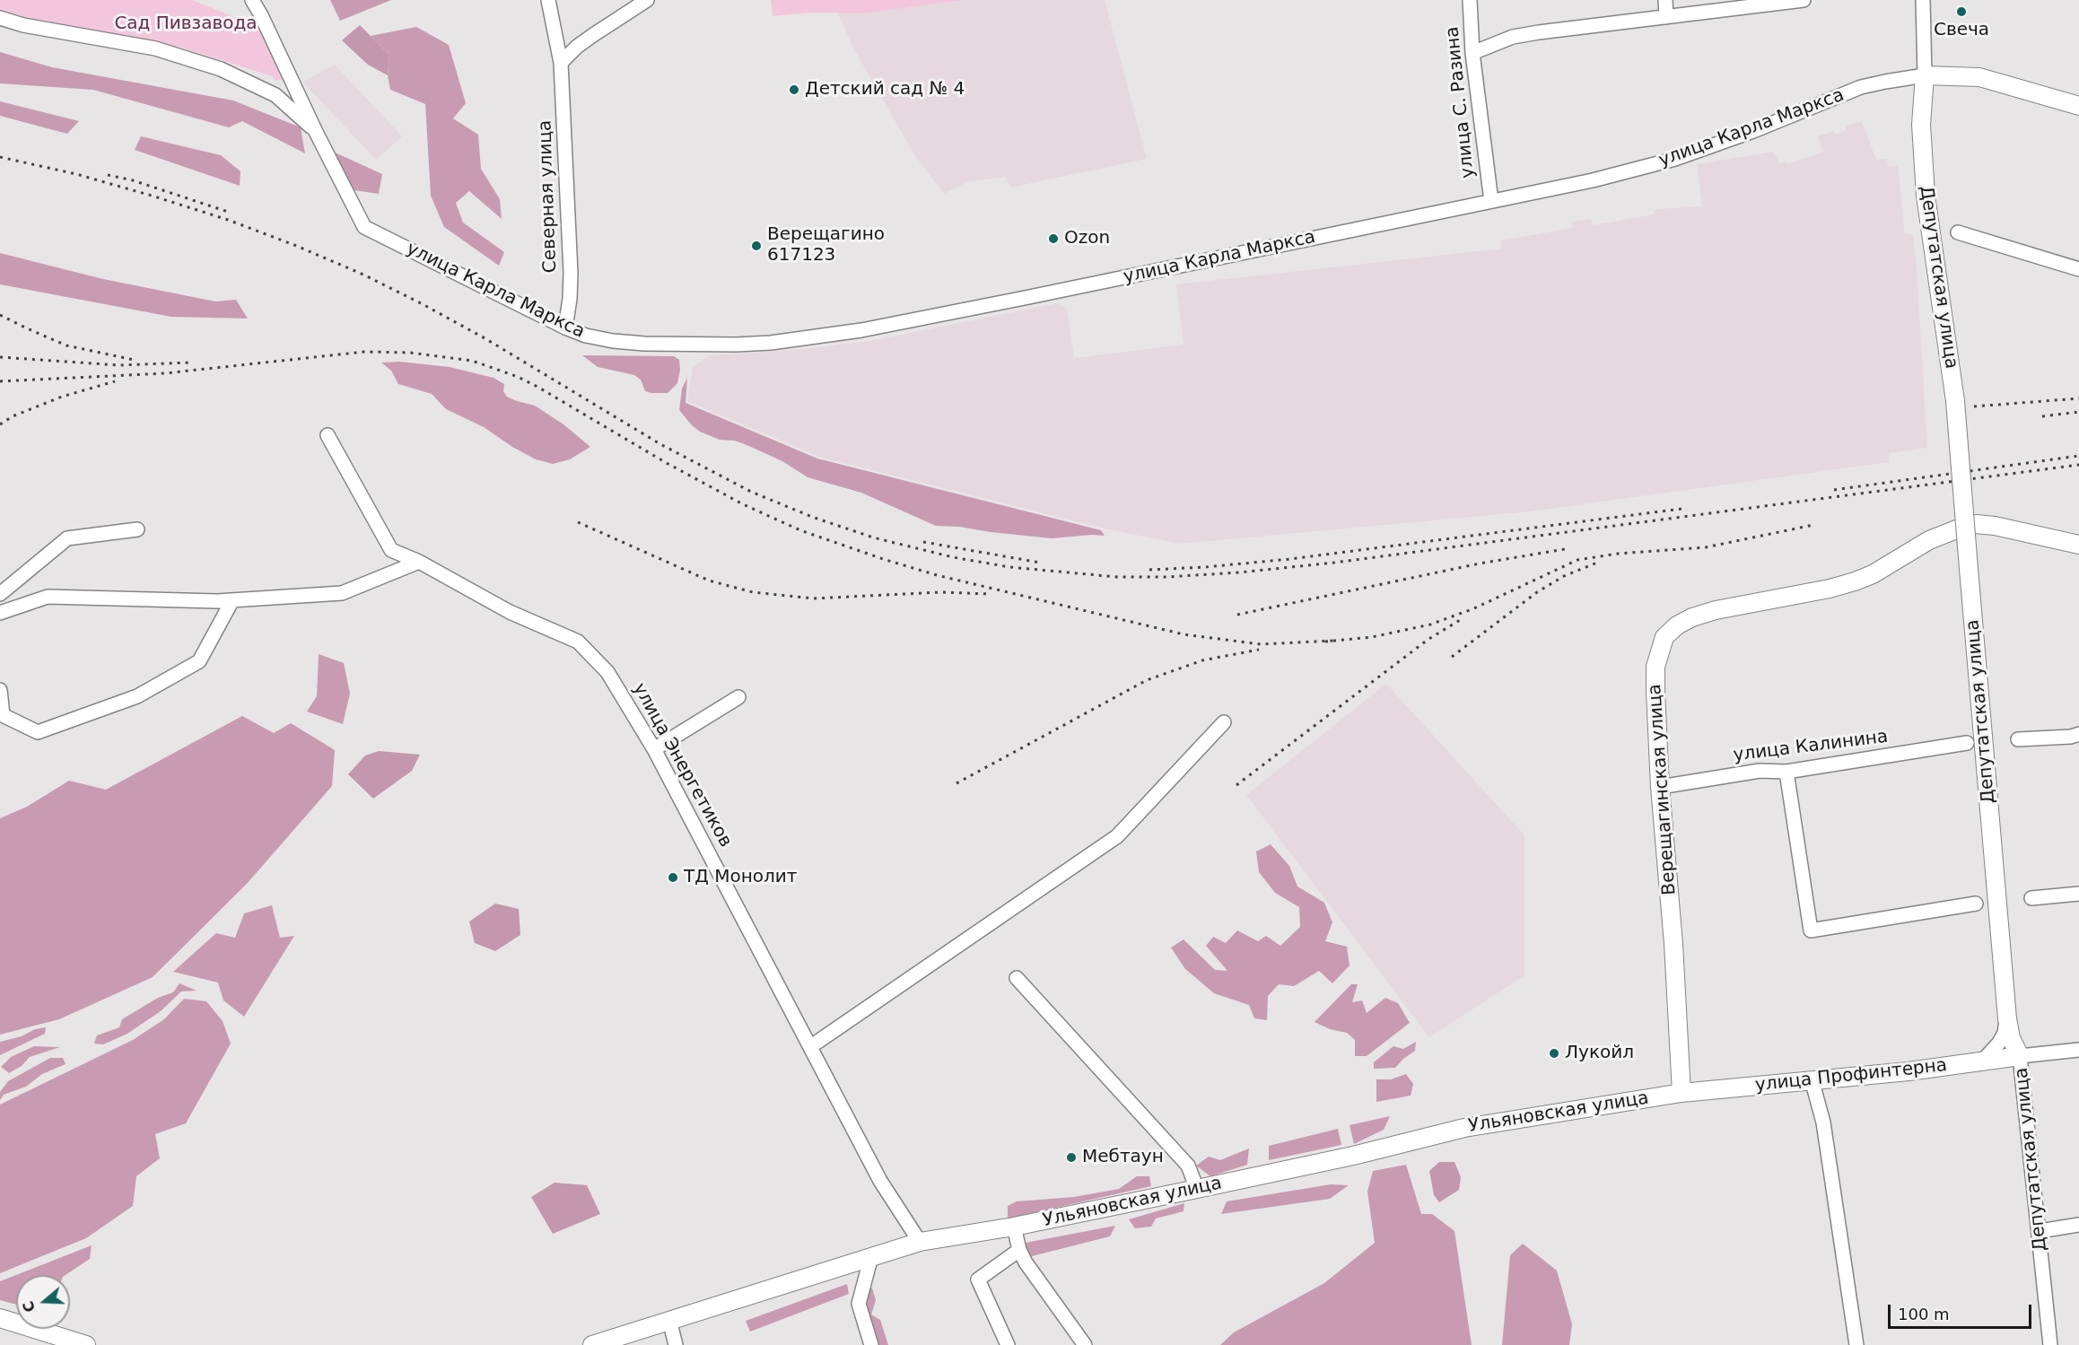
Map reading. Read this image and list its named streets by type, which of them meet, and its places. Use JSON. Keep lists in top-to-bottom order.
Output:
{
  "streets": {
    "main road": [
      "улица Карла Маркса",
      "Депутатская улица",
      "Верещагинская улица",
      "улица Профинтерна",
      "Ульяновская улица"
    ],
    "street": [
      "улица С. Разина",
      "Северная улица",
      "улица Калинина",
      "улица Энергетиков"
    ]
  },
  "crossings": [
    ["улица С. Разина", "улица Карла Маркса"],
    ["улица Карла Маркса", "Северная улица"],
    ["улица Карла Маркса", "Депутатская улица"],
    ["Депутатская улица", "улица Профинтерна"],
    ["улица Калинина", "Верещагинская улица"],
    ["улица Энергетиков", "Ульяновская улица"],
    ["Верещагинская улица", "улица Профинтерна"],
    ["Верещагинская улица", "Ульяновская улица"],
    ["улица Профинтерна", "Ульяновская улица"]
  ],
  "parks": ["Сад Пивзавода"],
  "places": [
    "Свеча",
    "Детский сад № 4",
    "Ozon",
    "Верещагино 617123",
    "ТД Монолит",
    "Лукойл",
    "Мебтаун"
  ],
  "scale_bar": "100 m",
  "north": "left"
}
